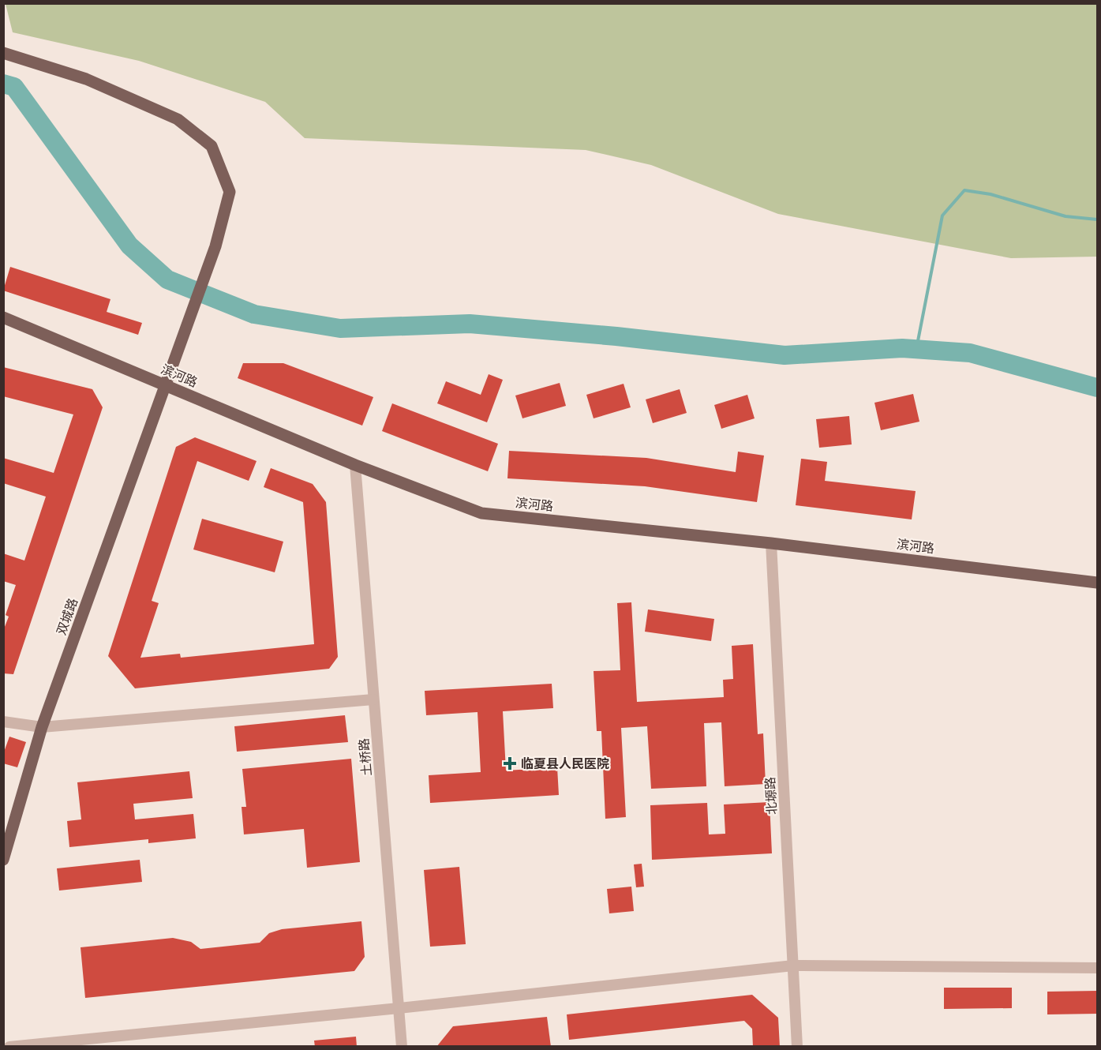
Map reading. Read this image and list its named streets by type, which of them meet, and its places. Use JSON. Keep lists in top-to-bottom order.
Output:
{
  "streets": {
    "main road": ["滨河路", "双城路"],
    "street": ["土桥路", "北塬路"]
  },
  "crossings": [
    ["滨河路", "双城路"],
    ["滨河路", "土桥路"],
    ["滨河路", "北塬路"]
  ],
  "places": {
    "health": ["临夏县人民医院"]
  }
}
